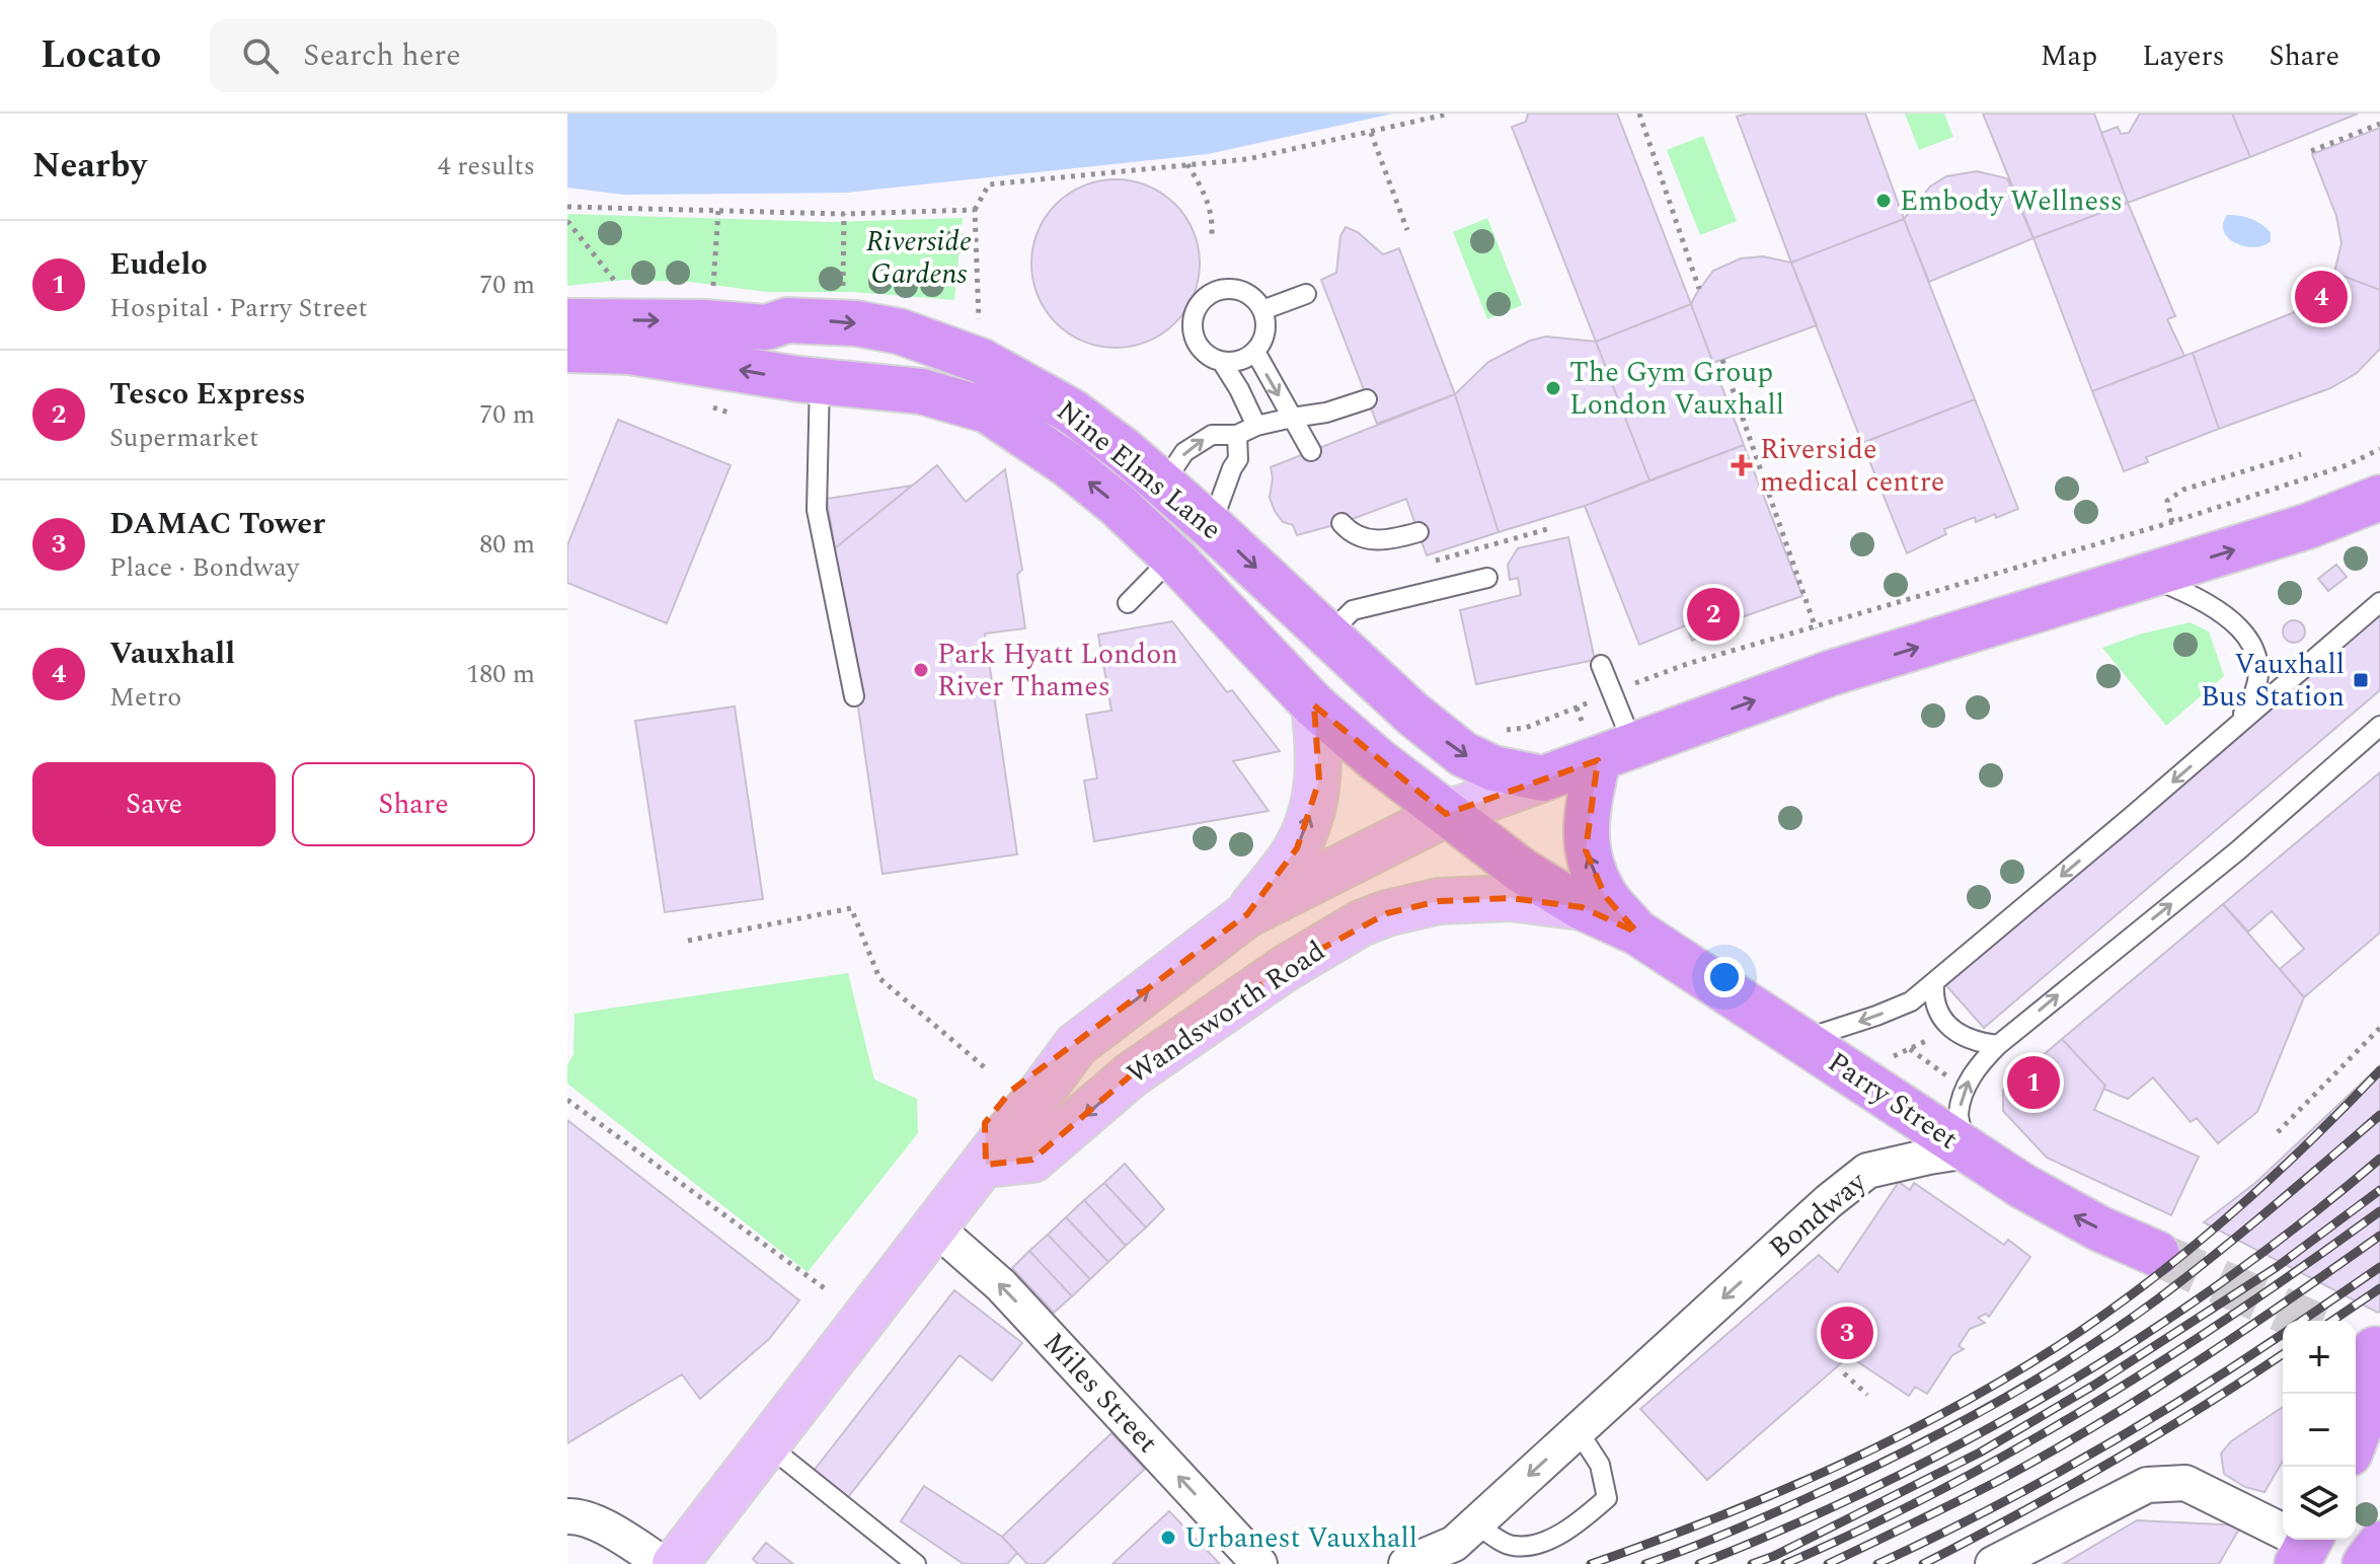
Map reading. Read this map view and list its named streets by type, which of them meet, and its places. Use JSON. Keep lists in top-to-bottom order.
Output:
{
  "streets": {
    "highway": ["Nine Elms Lane", "Wandsworth Road", "Parry Street"],
    "street": ["Bondway", "Miles Street"]
  },
  "crossings": [
    ["Nine Elms Lane", "Wandsworth Road"],
    ["Nine Elms Lane", "Parry Street"],
    ["Wandsworth Road", "Parry Street"],
    ["Parry Street", "Bondway"]
  ],
  "one_way": ["Bondway", "Miles Street"],
  "parks": ["Riverside Gardens"],
  "places": {
    "other": [
      "Embody Wellness",
      "The Gym Group London Vauxhall",
      "Park Hyatt London River Thames",
      "Urbanest Vauxhall"
    ],
    "health": ["Riverside medical centre"],
    "transit": ["Vauxhall Bus Station"]
  },
  "page": {
    "header": "Locato",
    "search": "Search here",
    "nav": ["Map", "Layers", "Share"],
    "heading": ["Nearby", "4 results"],
    "list": [
      {
        "mark": "1",
        "name": "Eudelo",
        "note": "Hospital · Parry Street",
        "value": "70 m"
      },
      {
        "mark": "2",
        "name": "Tesco Express",
        "note": "Supermarket",
        "value": "70 m"
      },
      {
        "mark": "3",
        "name": "DAMAC Tower",
        "note": "Place · Bondway",
        "value": "80 m"
      },
      {
        "mark": "4",
        "name": "Vauxhall",
        "note": "Metro",
        "value": "180 m"
      }
    ],
    "pins": [
      "4",
      "2",
      "1",
      "3"
    ],
    "buttons": ["Save", "Share"],
    "map_buttons": ["+", "−"]
  }
}
